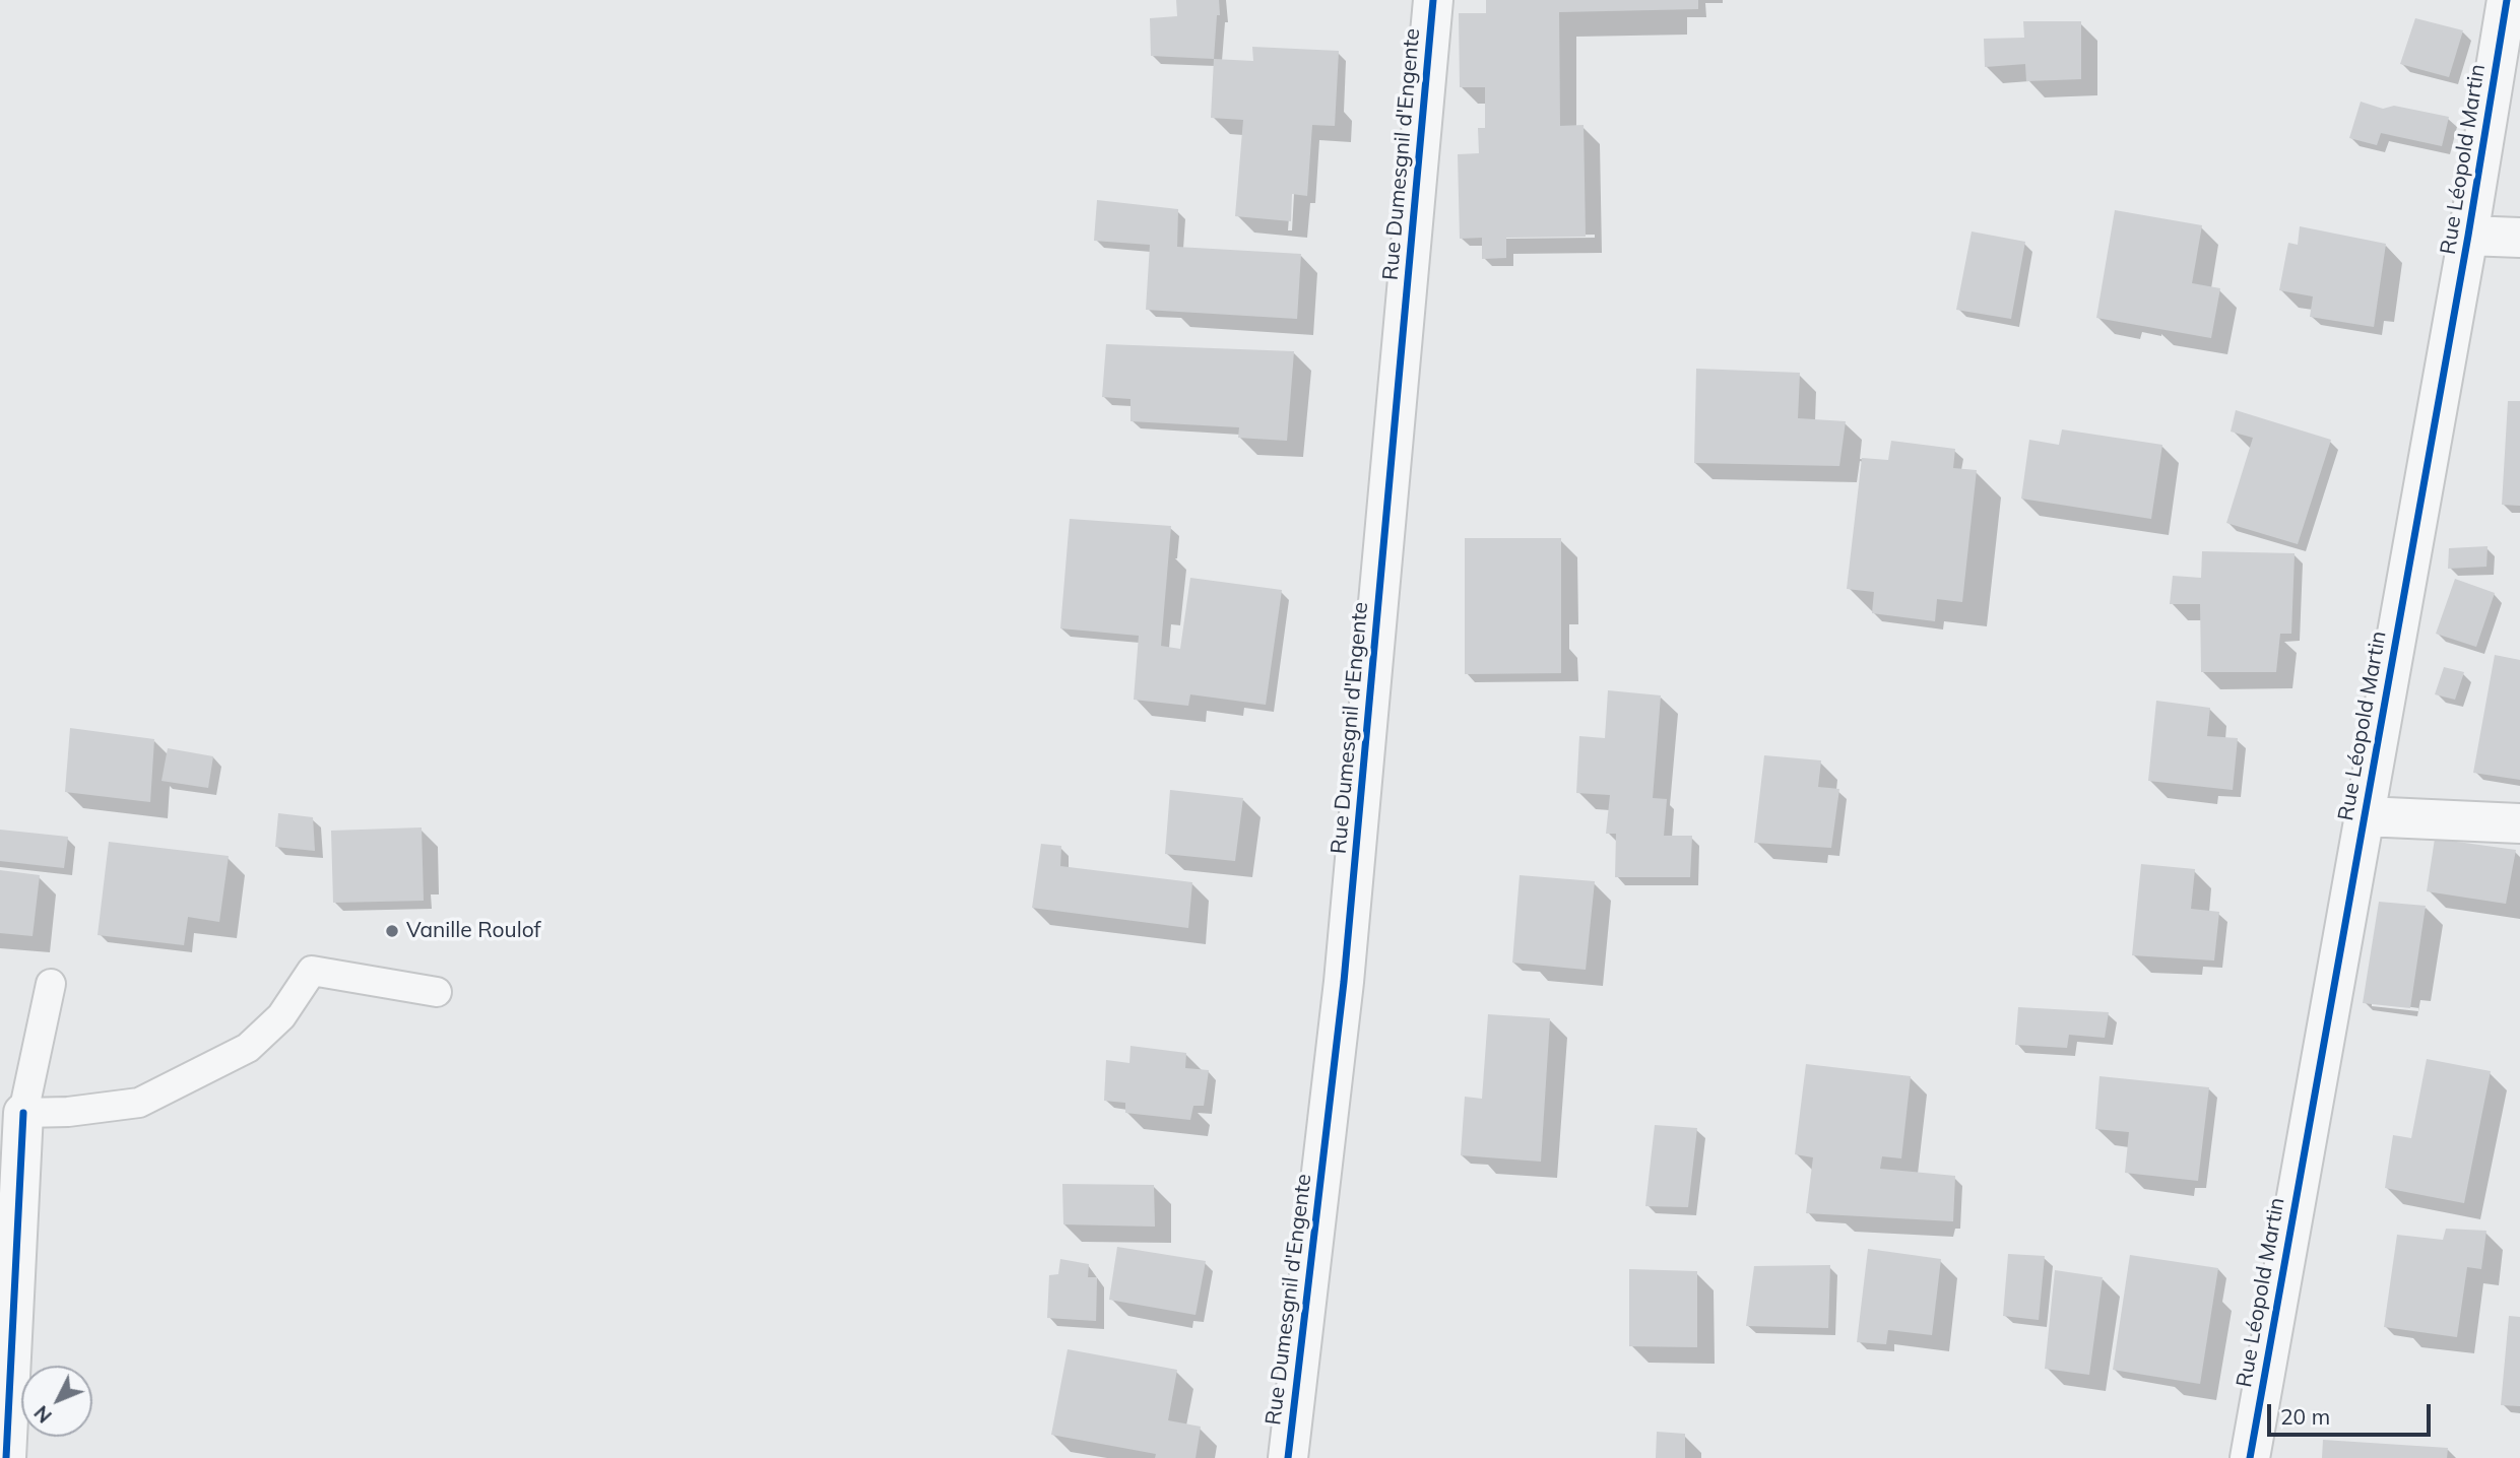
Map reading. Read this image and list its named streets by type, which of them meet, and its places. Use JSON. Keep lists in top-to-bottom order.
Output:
{
  "streets": {
    "street": ["Rue Dumesgnil d'Engente", "Rue Léopold Martin"]
  },
  "places": ["Vanille Roulof"],
  "scale_bar": "20 m",
  "north": "bottom left"
}
